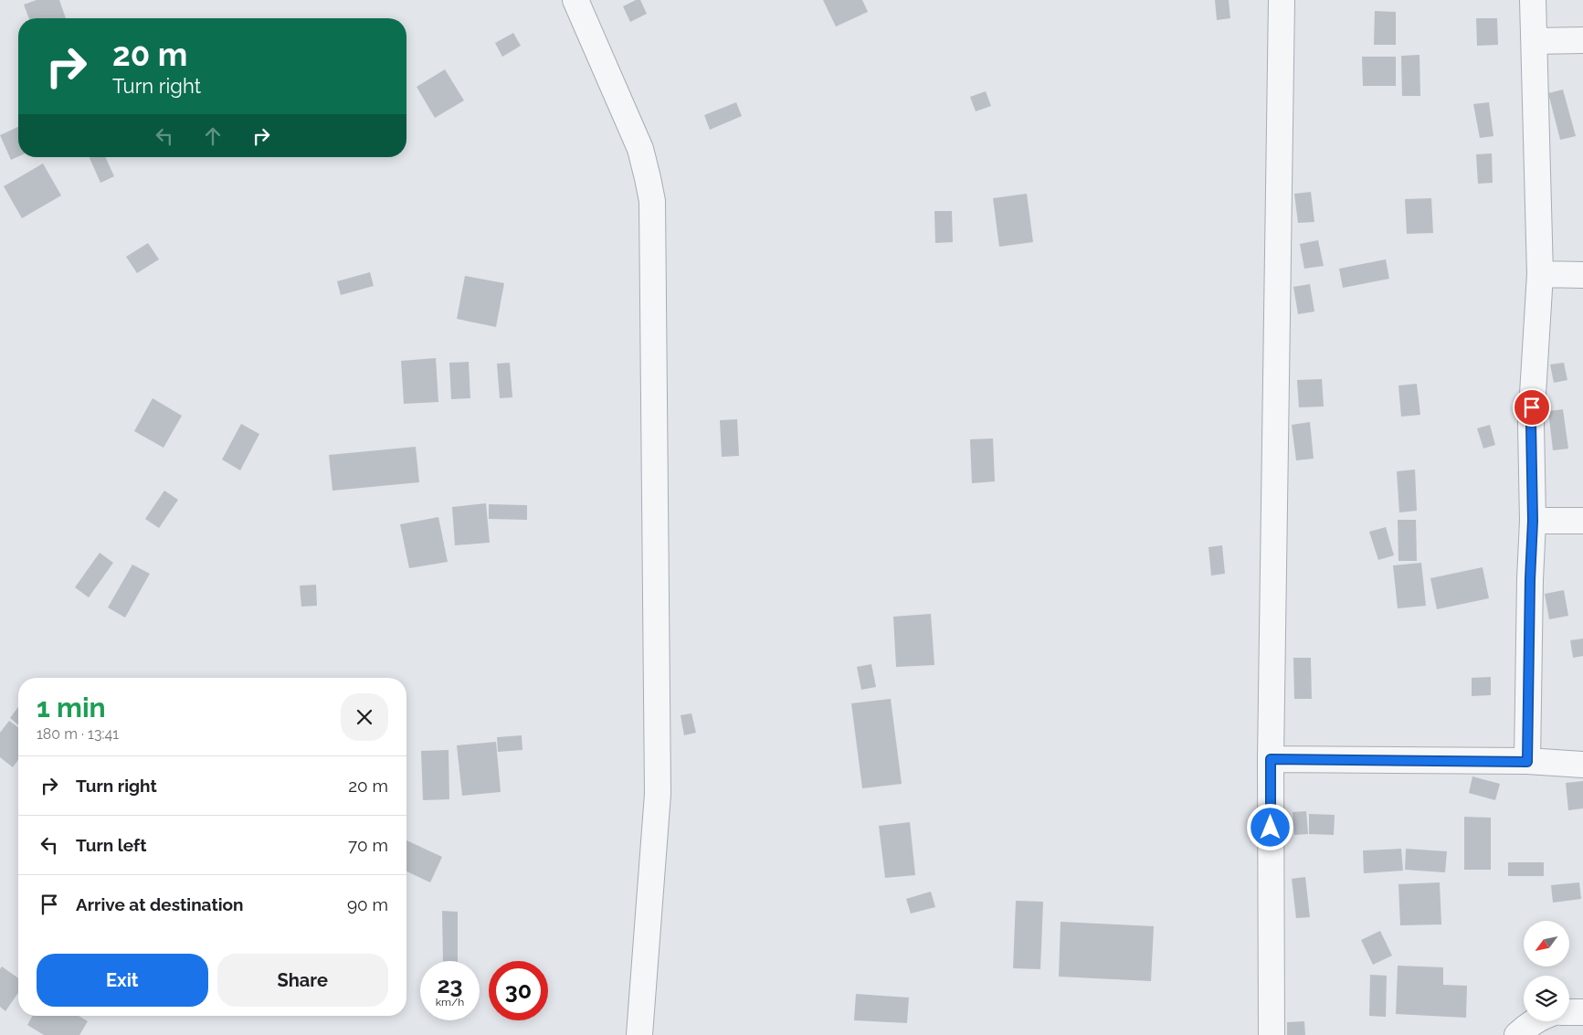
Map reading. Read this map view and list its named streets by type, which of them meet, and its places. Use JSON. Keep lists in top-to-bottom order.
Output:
{
  "north": "bottom left",
  "page": {
    "turn": ["20 m", "Turn right"],
    "heading": ["1 min", "180 m · 13:41"],
    "list": [
      {
        "name": "Turn right",
        "value": "20 m"
      },
      {
        "name": "Turn left",
        "value": "70 m"
      },
      {
        "name": "Arrive at destination",
        "value": "90 m"
      }
    ],
    "buttons": ["Exit", "Share"],
    "speed": "23 km/h",
    "limit": "30"
  }
}
